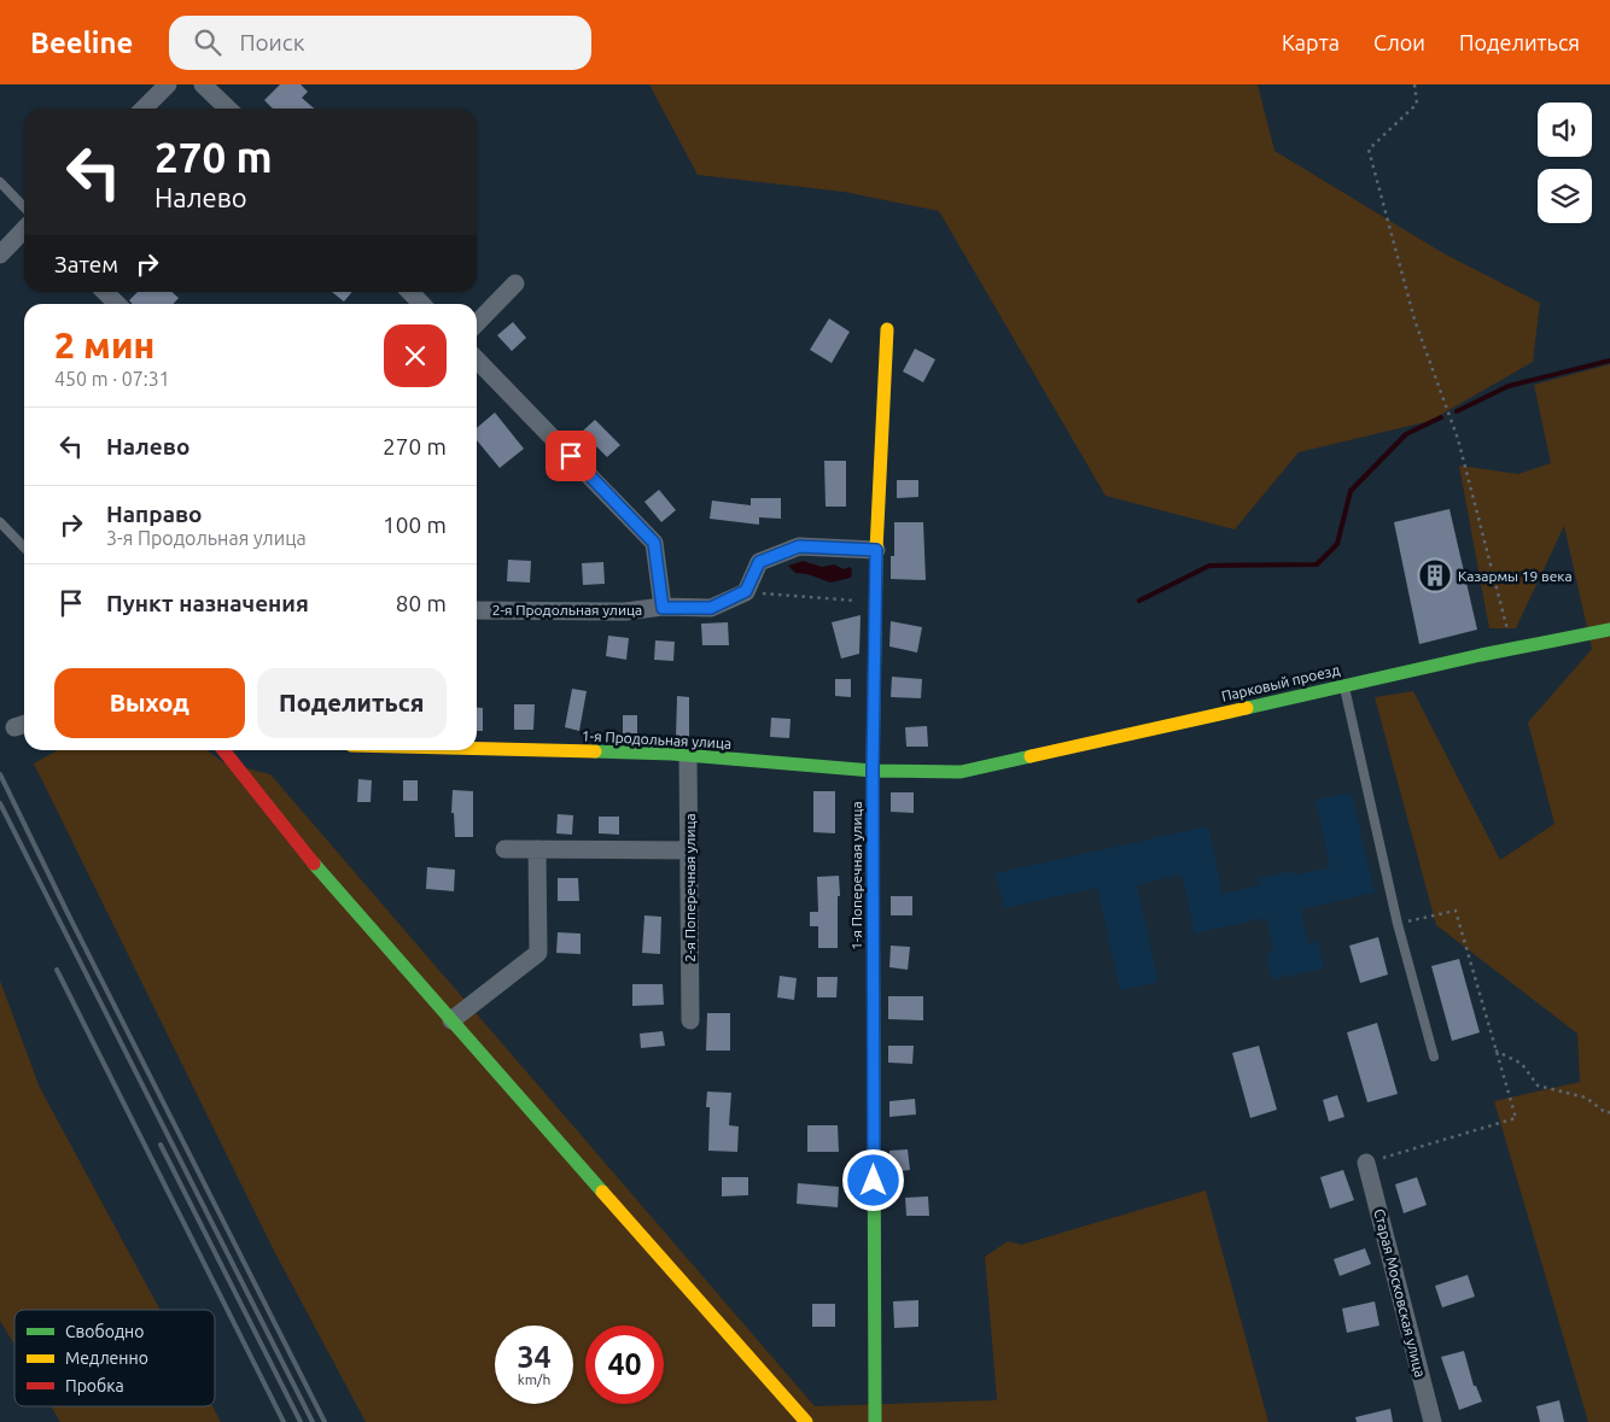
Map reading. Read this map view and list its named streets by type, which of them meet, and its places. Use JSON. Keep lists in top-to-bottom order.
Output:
{
  "streets": {
    "street": [
      "2-я Продольная улица",
      "Парковый проезд",
      "1-я Продольная улица",
      "1-я Поперечная улица",
      "2-я Поперечная улица",
      "Старая Московская улица"
    ]
  },
  "crossings": [
    ["Парковый проезд", "1-я Продольная улица"],
    ["1-я Продольная улица", "1-я Поперечная улица"],
    ["1-я Продольная улица", "2-я Поперечная улица"]
  ],
  "places": {
    "building": ["Казармы 19 века"]
  },
  "legend": ["Свободно", "Медленно", "Пробка"],
  "page": {
    "header": "Beeline",
    "search": "Поиск",
    "nav": ["Карта", "Слои", "Поделиться"],
    "turn": ["270 m", "Налево"],
    "then": "Затем",
    "heading": ["2 мин", "450 m · 07:31"],
    "list": [
      {
        "name": "Налево",
        "value": "270 m"
      },
      {
        "name": "Направо",
        "note": "3-я Продольная улица",
        "value": "100 m"
      },
      {
        "name": "Пункт назначения",
        "value": "80 m"
      }
    ],
    "buttons": ["Выход", "Поделиться"],
    "speed": "34 km/h",
    "limit": "40"
  }
}
